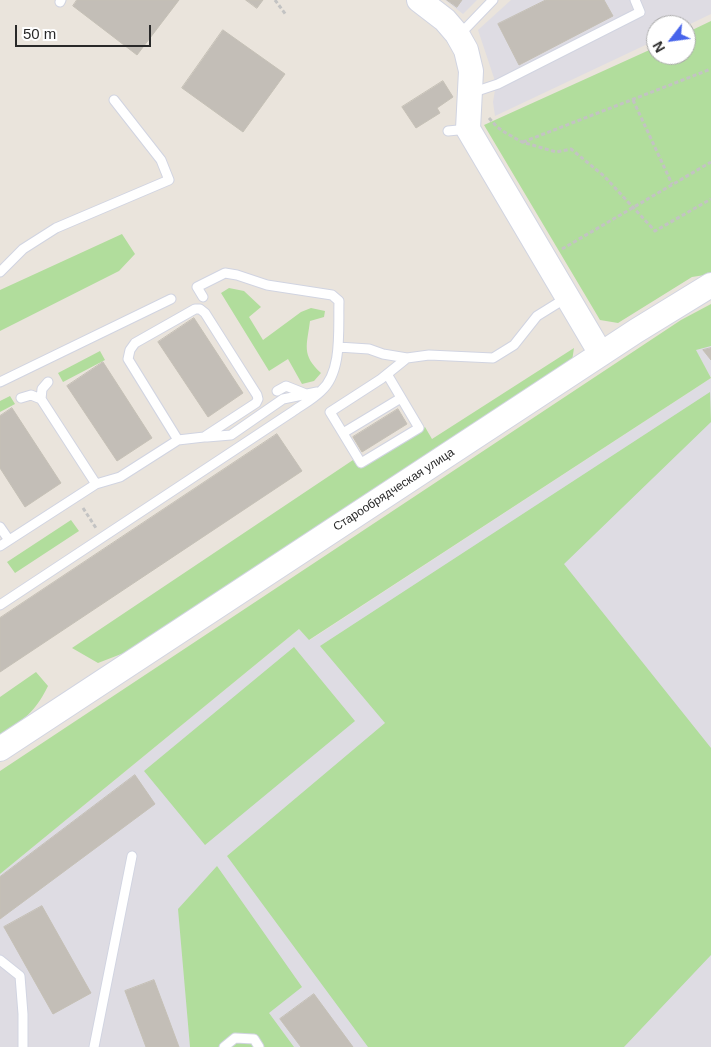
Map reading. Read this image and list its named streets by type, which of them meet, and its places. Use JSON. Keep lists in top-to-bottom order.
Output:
{
  "streets": {
    "street": ["Старообрядческая улица"]
  },
  "scale_bar": "50 m",
  "north": "bottom left"
}
